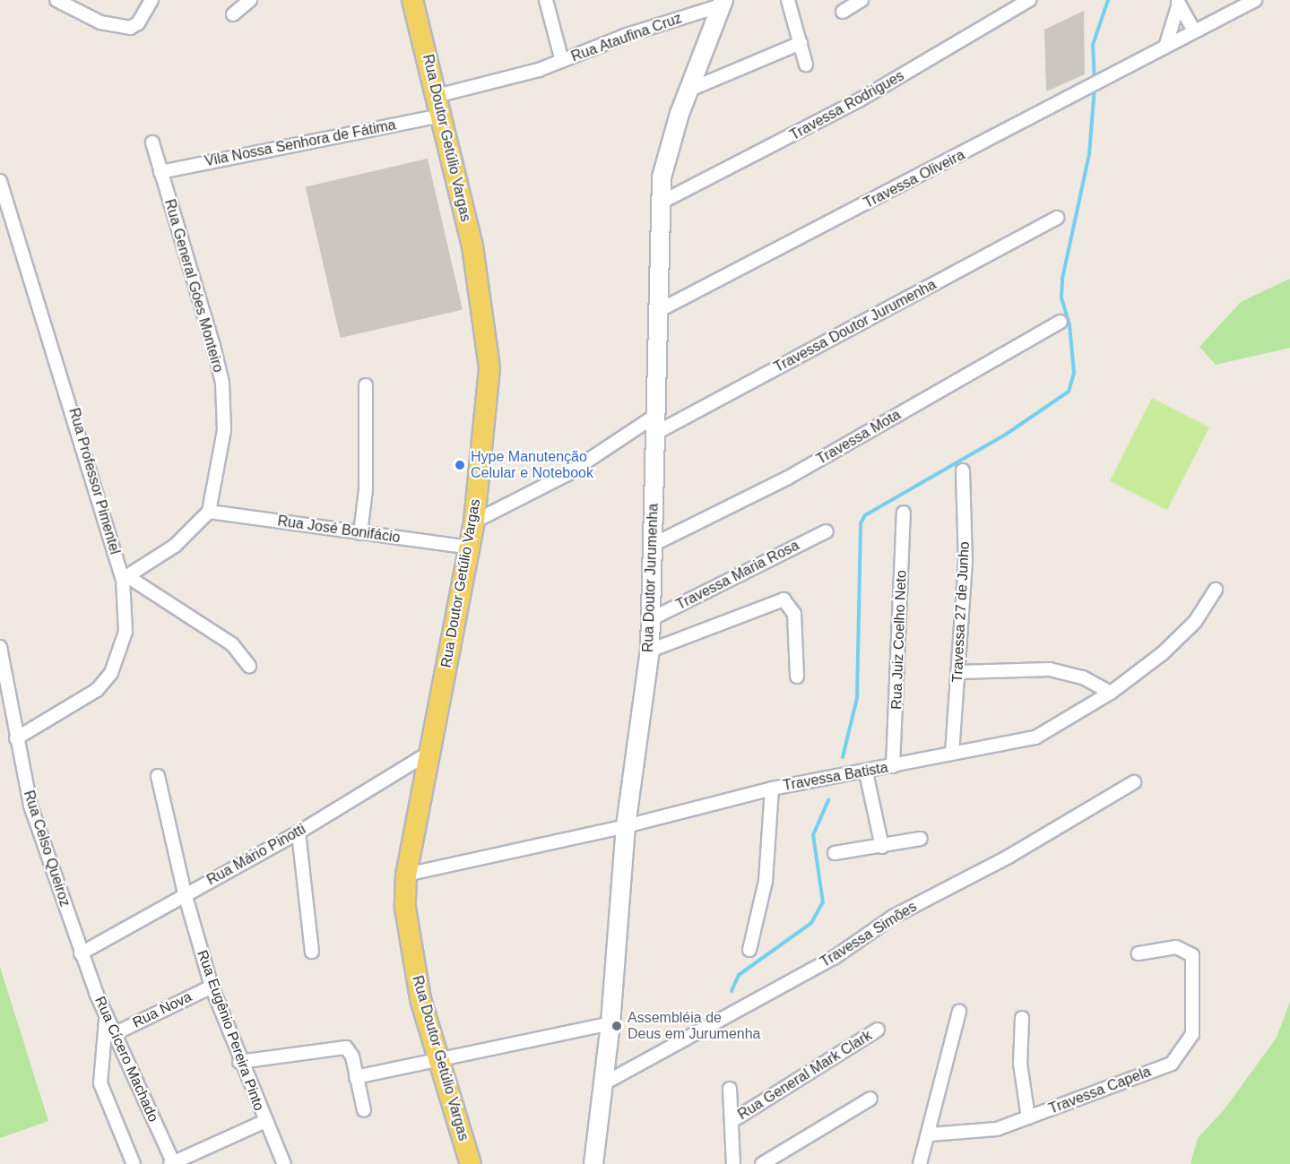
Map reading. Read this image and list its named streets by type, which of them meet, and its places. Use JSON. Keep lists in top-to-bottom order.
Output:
{
  "streets": {
    "main road": ["Rua Doutor Getúlio Vargas", "Rua Doutor Jurumenha"],
    "street": [
      "Rua Ataufina Cruz",
      "Travessa Rodrigues",
      "Vila Nossa Senhora de Fátima",
      "Travessa Oliveira",
      "Rua General Góes Monteiro",
      "Travessa Doutor Jurumenha",
      "Travessa Mota",
      "Rua Professor Pimentel",
      "Rua José Bonifácio",
      "Travessa Maria Rosa",
      "Travessa 27 de Junho",
      "Rua Juiz Coelho Neto",
      "Travessa Batista",
      "Rua Celso Queiroz",
      "Rua Mário Pinotti",
      "Travessa Simões",
      "Rua Nova",
      "Rua Eugênio Pereira Pinto",
      "Rua Cícero Machado",
      "Rua General Mark Clark",
      "Travessa Capela"
    ]
  },
  "crossings": [
    ["Rua Ataufina Cruz", "Rua Doutor Getúlio Vargas"],
    ["Rua Ataufina Cruz", "Vila Nossa Senhora de Fátima"],
    ["Rua Ataufina Cruz", "Rua Doutor Jurumenha"],
    ["Travessa Rodrigues", "Rua Doutor Jurumenha"],
    ["Rua Doutor Getúlio Vargas", "Vila Nossa Senhora de Fátima"],
    ["Rua Doutor Getúlio Vargas", "Rua José Bonifácio"],
    ["Rua Doutor Getúlio Vargas", "Travessa Batista"],
    ["Rua Doutor Getúlio Vargas", "Rua Mário Pinotti"],
    ["Vila Nossa Senhora de Fátima", "Rua General Góes Monteiro"],
    ["Travessa Oliveira", "Rua Doutor Jurumenha"],
    ["Rua General Góes Monteiro", "Rua José Bonifácio"],
    ["Travessa Doutor Jurumenha", "Rua Doutor Jurumenha"],
    ["Travessa Mota", "Rua Doutor Jurumenha"],
    ["Rua Professor Pimentel", "Rua Celso Queiroz"],
    ["Travessa Maria Rosa", "Rua Doutor Jurumenha"],
    ["Rua Doutor Jurumenha", "Travessa Batista"],
    ["Rua Doutor Jurumenha", "Travessa Simões"],
    ["Travessa 27 de Junho", "Travessa Batista"],
    ["Rua Juiz Coelho Neto", "Travessa Batista"],
    ["Rua Celso Queiroz", "Rua Mário Pinotti"],
    ["Rua Celso Queiroz", "Rua Cícero Machado"],
    ["Rua Mário Pinotti", "Rua Eugênio Pereira Pinto"],
    ["Rua Mário Pinotti", "Rua Cícero Machado"],
    ["Rua Nova", "Rua Eugênio Pereira Pinto"],
    ["Rua Nova", "Rua Cícero Machado"]
  ],
  "places": ["Hype Manutenção Celular e Notebook", "Assembléia de Deus em Jurumenha"]
}
